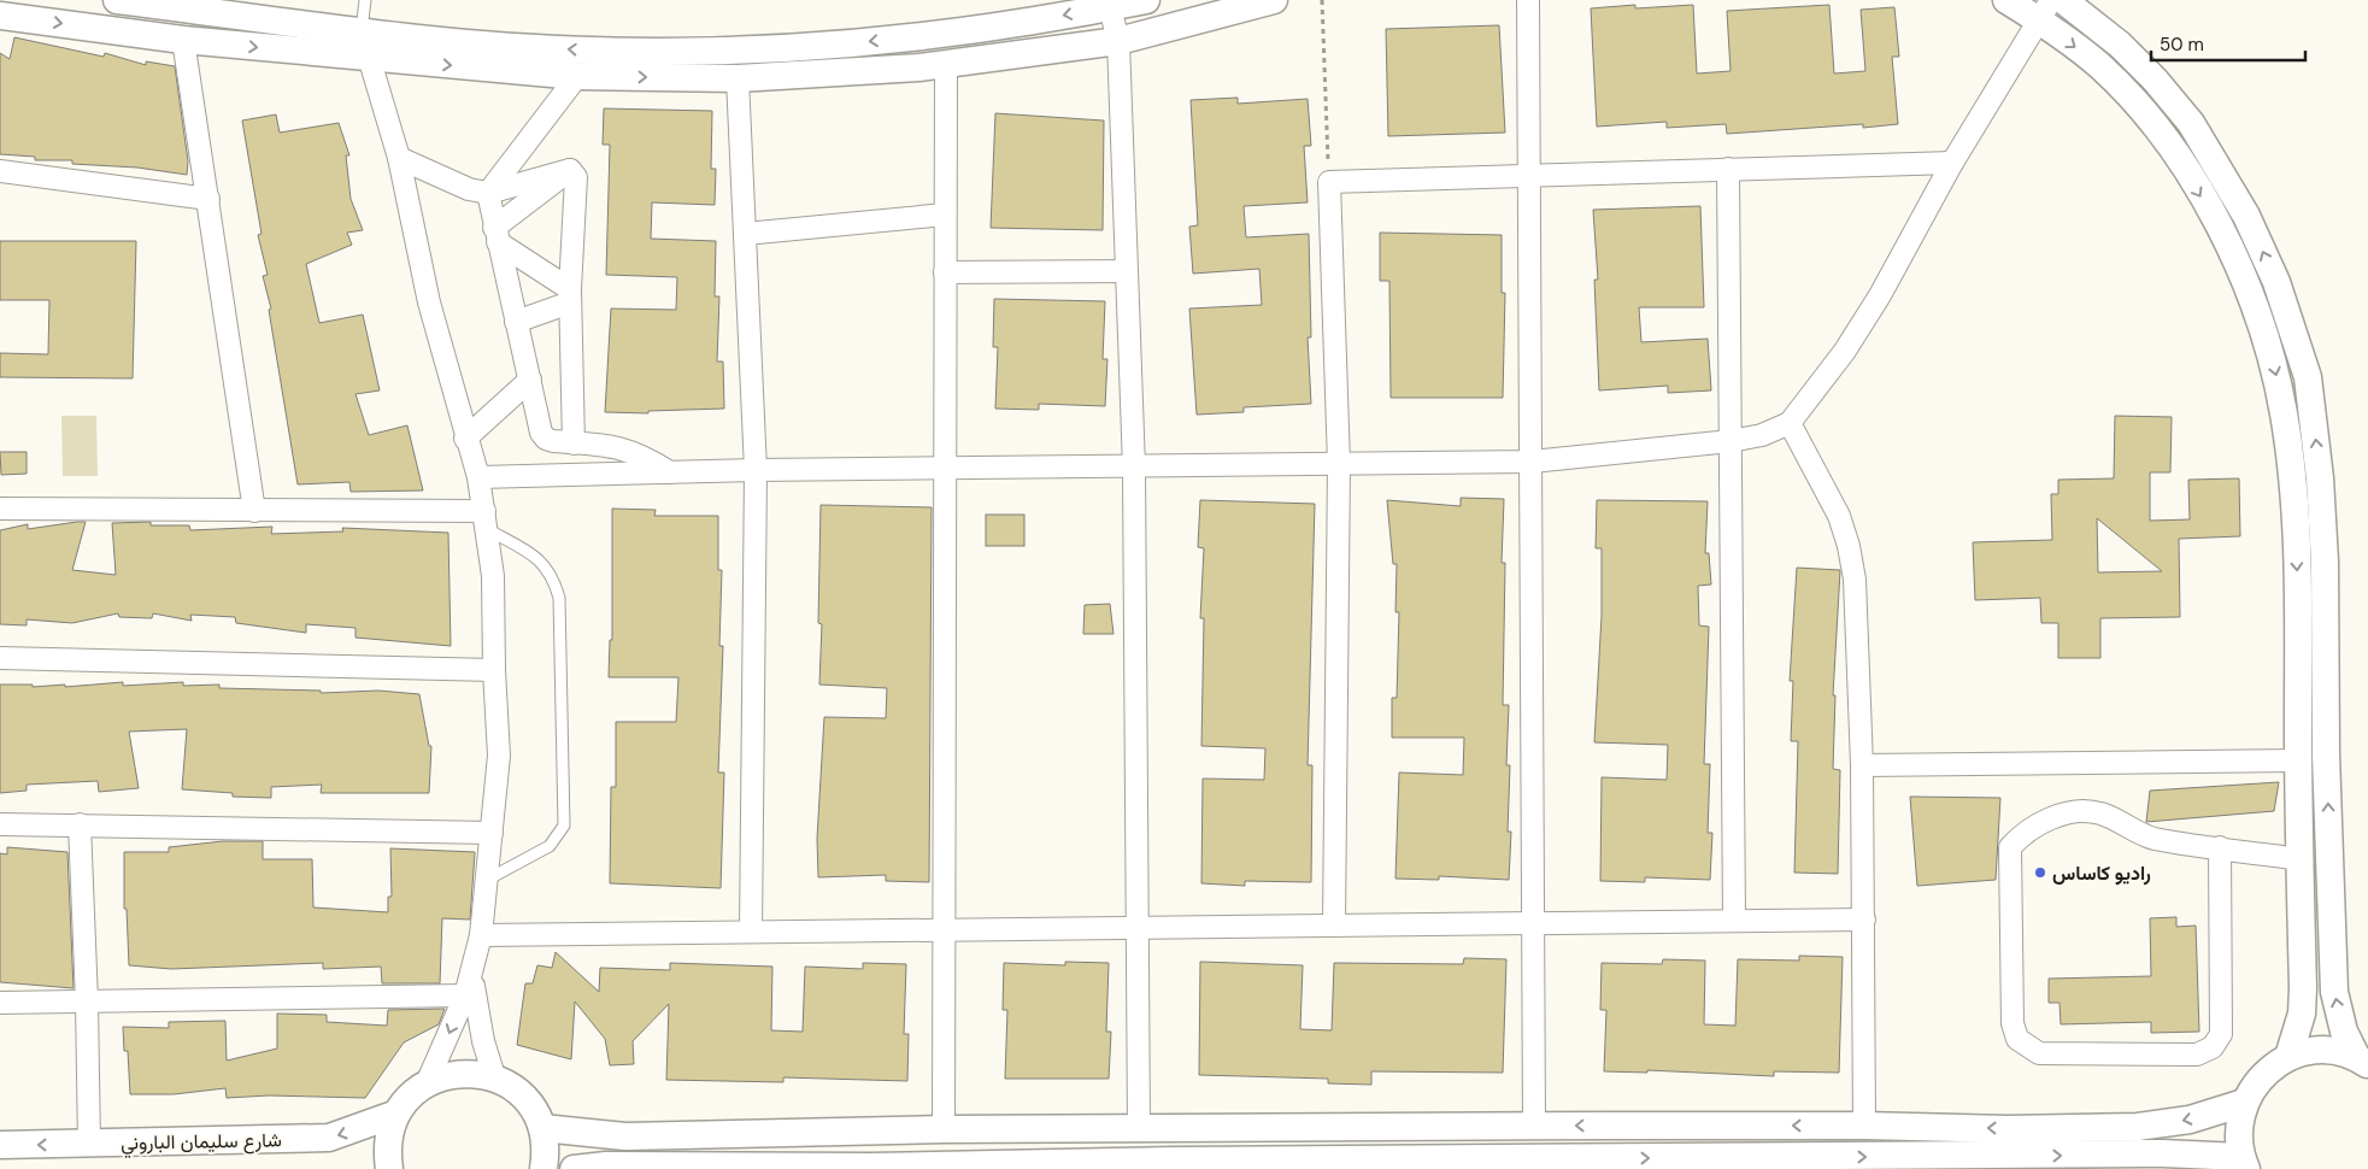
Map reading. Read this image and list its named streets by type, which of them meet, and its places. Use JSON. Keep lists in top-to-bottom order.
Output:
{
  "streets": {
    "street": ["شارع سليمان الباروني"]
  },
  "places": ["راديو كاساس"],
  "scale_bar": "50 m"
}
